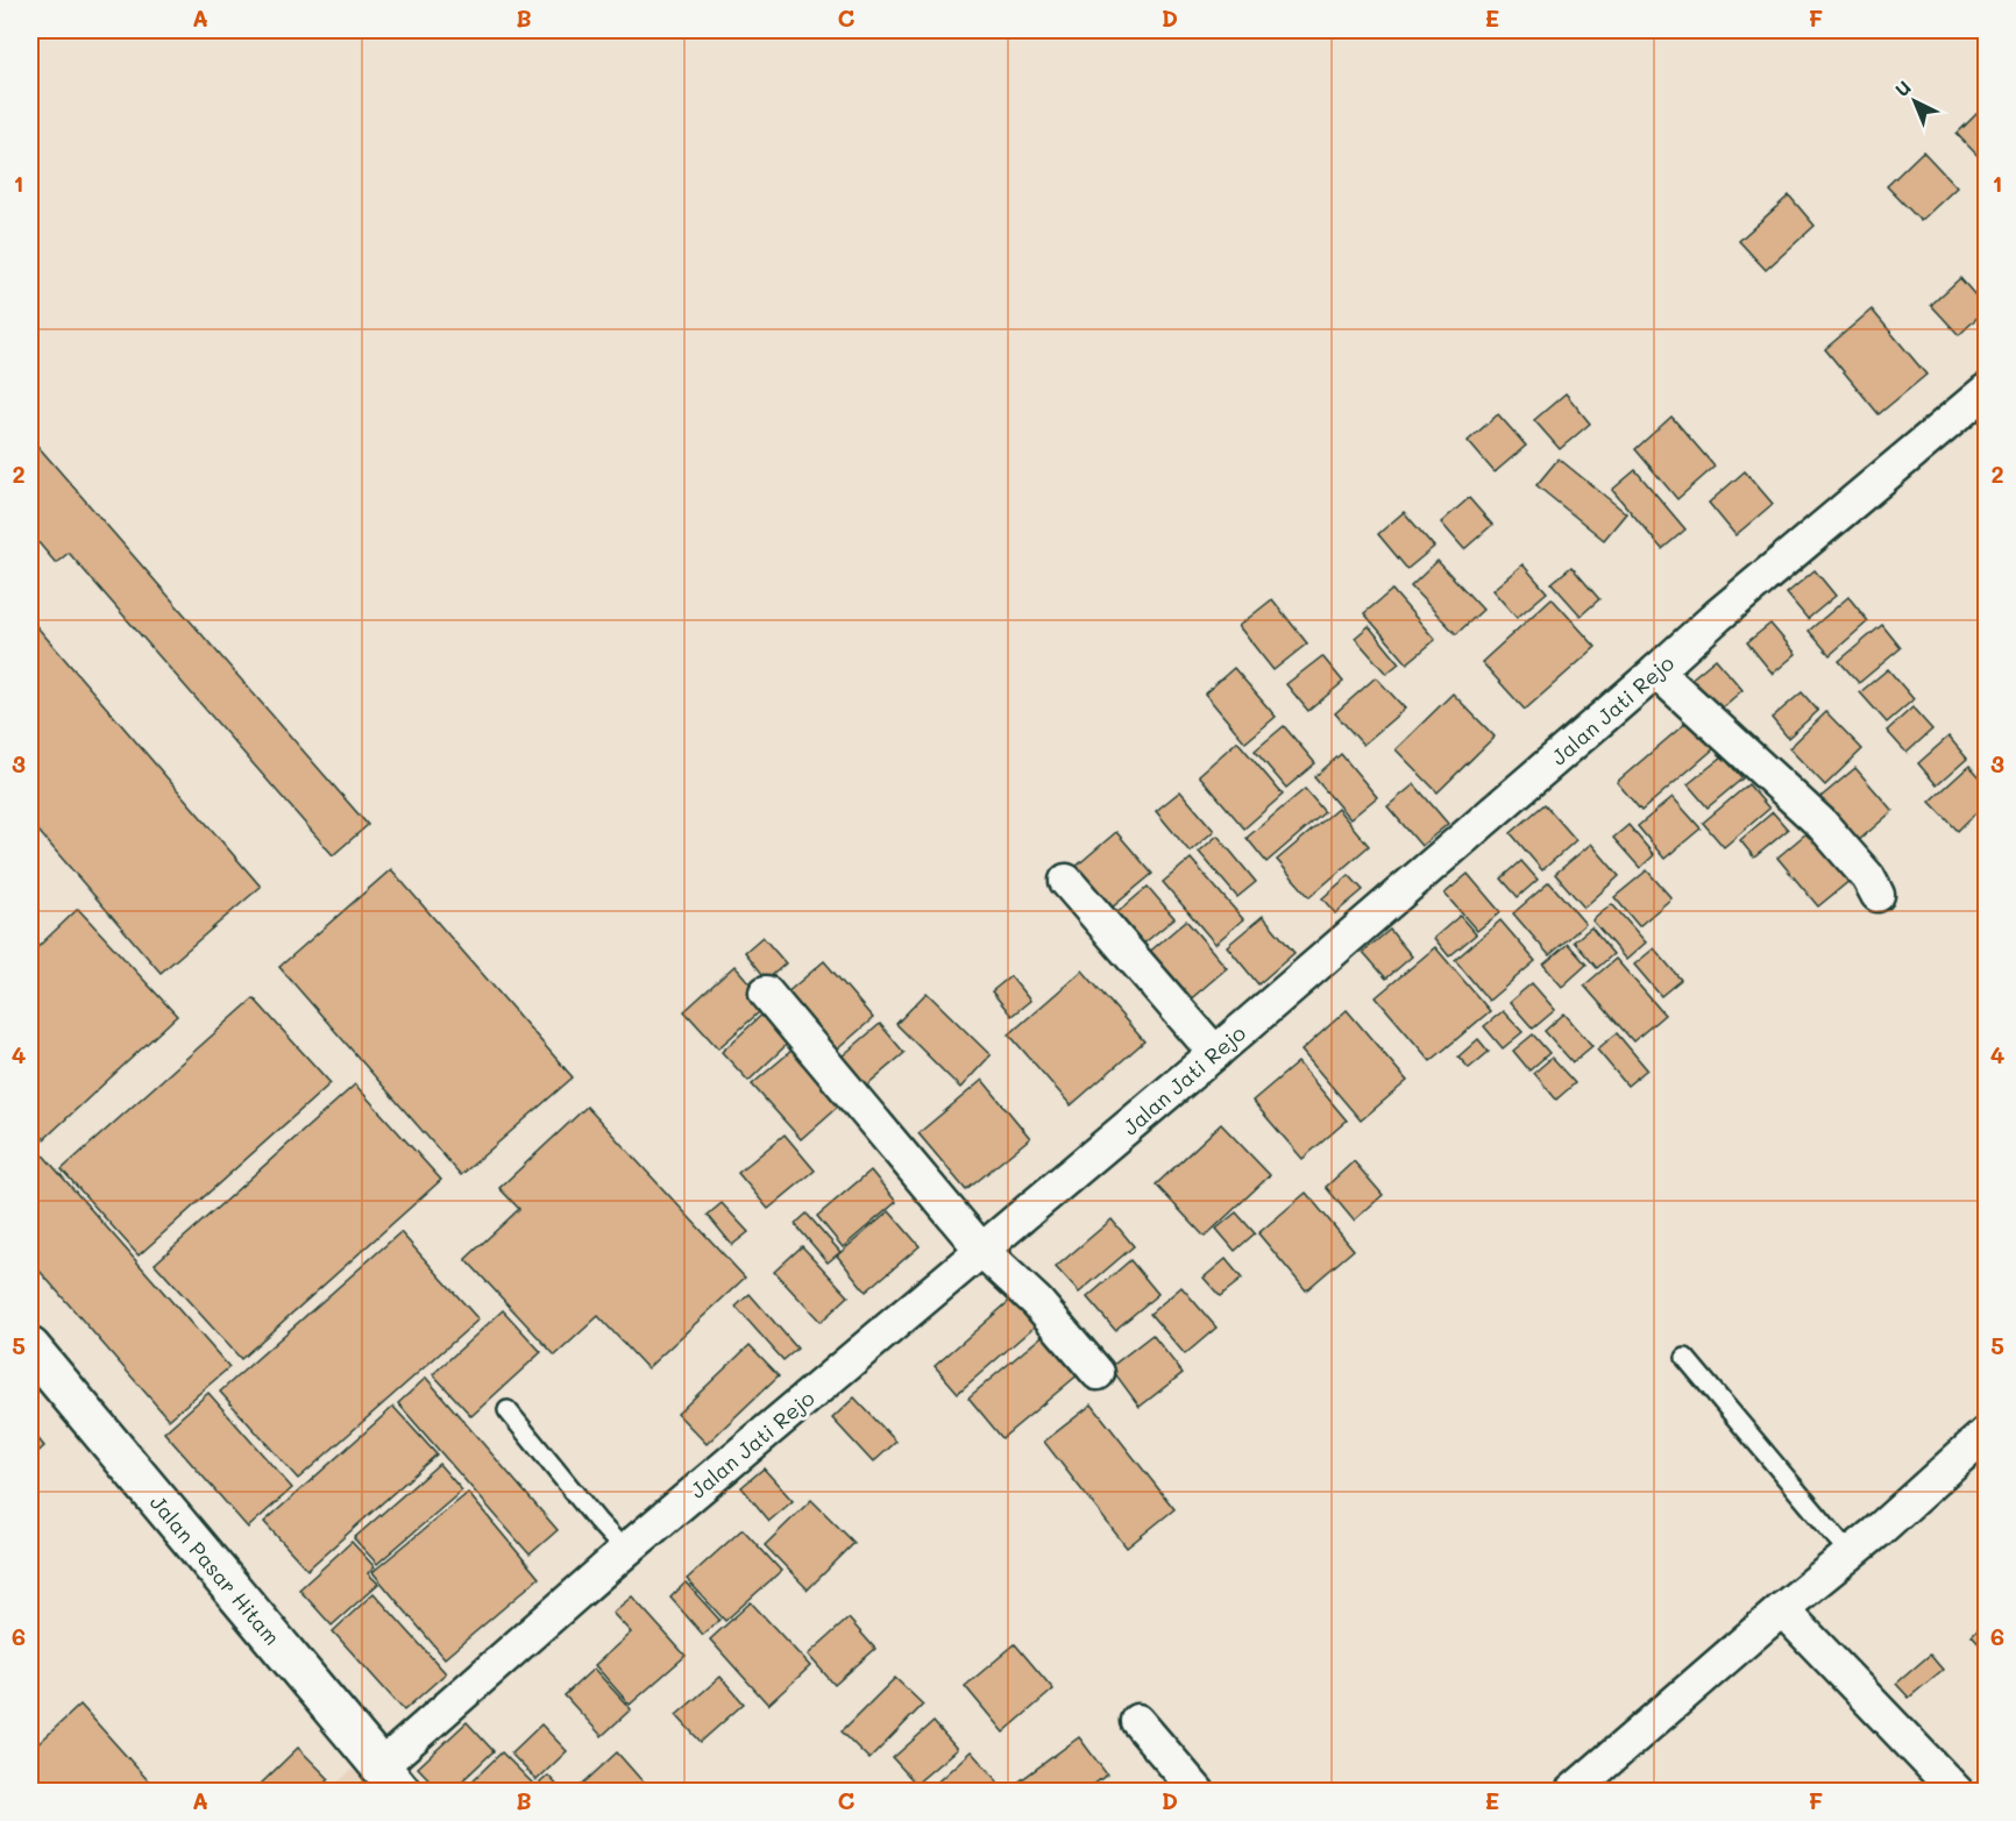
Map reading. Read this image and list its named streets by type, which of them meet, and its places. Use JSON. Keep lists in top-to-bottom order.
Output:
{
  "streets": {
    "main road": ["Jalan Pasar Hitam"],
    "street": ["Jalan Jati Rejo"]
  },
  "crossings": [
    ["Jalan Jati Rejo", "Jalan Pasar Hitam"]
  ],
  "north": "top left",
  "grid": {
    "columns": [
      "A",
      "B",
      "C",
      "D",
      "E",
      "F"
    ],
    "rows": [
      "1",
      "2",
      "3",
      "4",
      "5",
      "6"
    ]
  }
}
